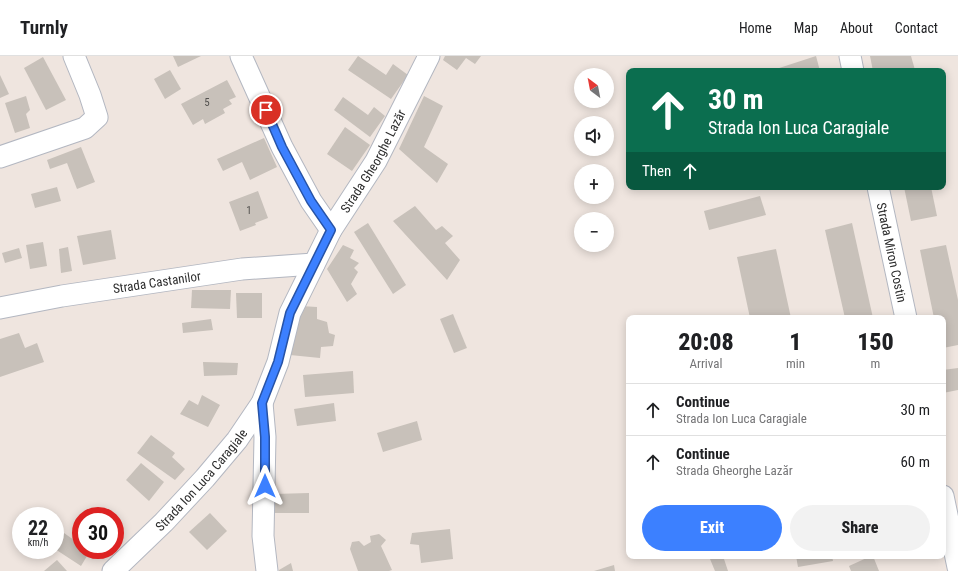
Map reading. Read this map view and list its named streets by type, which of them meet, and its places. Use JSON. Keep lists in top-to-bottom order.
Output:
{
  "streets": {
    "street": [
      "Strada Gheorghe Lazăr",
      "Strada Miron Costin",
      "Strada Castanilor",
      "Strada Ion Luca Caragiale"
    ]
  },
  "crossings": [
    ["Strada Gheorghe Lazăr", "Strada Castanilor"],
    ["Strada Gheorghe Lazăr", "Strada Ion Luca Caragiale"],
    ["Strada Castanilor", "Strada Ion Luca Caragiale"]
  ],
  "house_numbers": ["5", "1"],
  "north": "top left",
  "page": {
    "header": "Turnly",
    "nav": [
      "Home",
      "Map",
      "About",
      "Contact"
    ],
    "map_buttons": ["+", "−"],
    "turn": ["30 m", "Strada Ion Luca Caragiale"],
    "then": "Then",
    "eta": [
      "20:08",
      "Arrival",
      "1",
      "min",
      "150",
      "m"
    ],
    "list": [
      {
        "name": "Continue",
        "note": "Strada Ion Luca Caragiale",
        "value": "30 m"
      },
      {
        "name": "Continue",
        "note": "Strada Gheorghe Lazăr",
        "value": "60 m"
      }
    ],
    "buttons": ["Exit", "Share"],
    "speed": "22 km/h",
    "limit": "30"
  }
}
